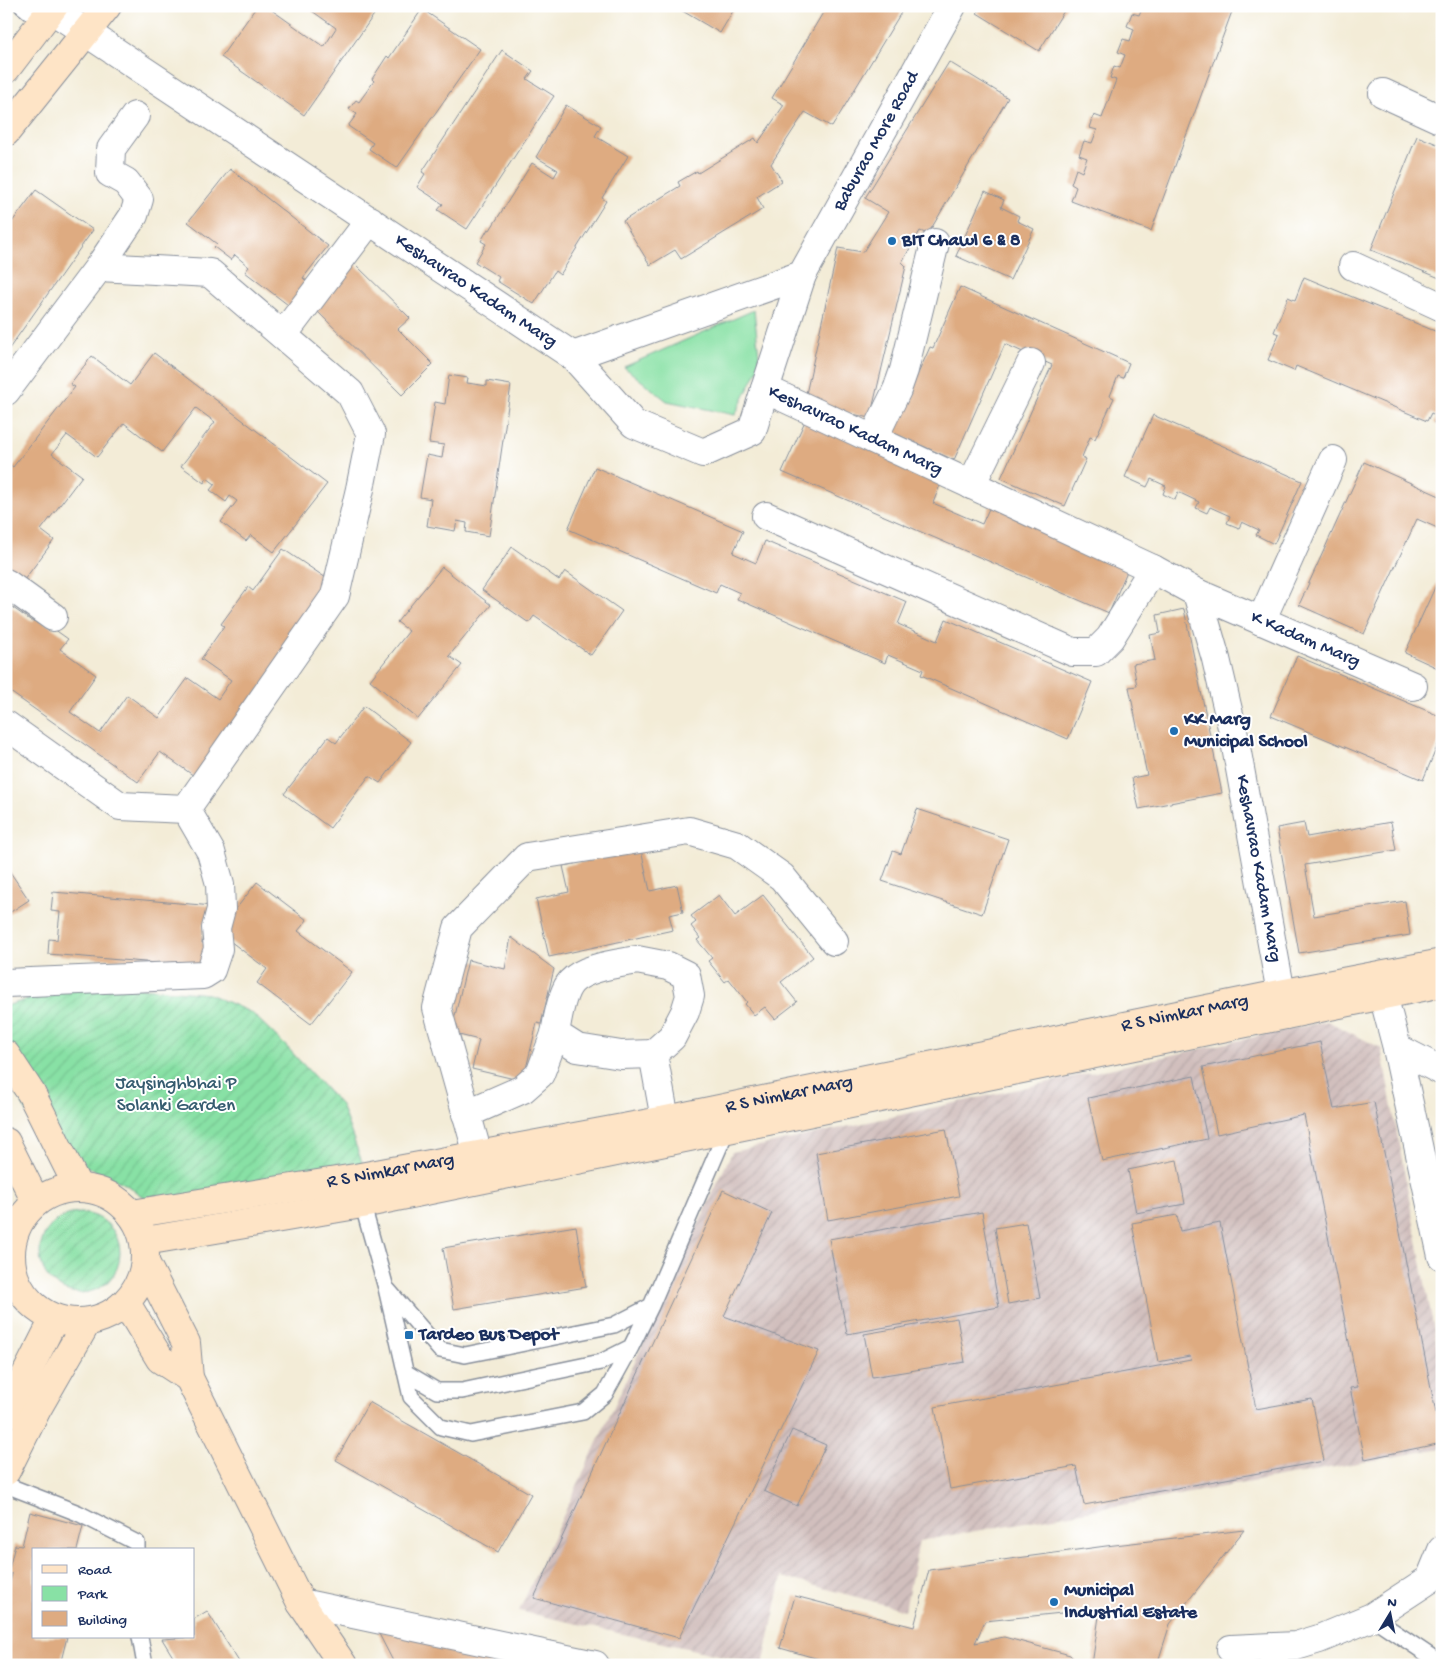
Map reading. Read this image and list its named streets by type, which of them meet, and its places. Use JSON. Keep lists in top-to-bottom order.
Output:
{
  "streets": {
    "main road": ["R S Nimkar Marg"],
    "street": ["Baburao More Road", "Keshavrao Kadam Marg", "K Kadam Marg"]
  },
  "crossings": [
    ["Baburao More Road", "Keshavrao Kadam Marg"],
    ["Keshavrao Kadam Marg", "K Kadam Marg"],
    ["Keshavrao Kadam Marg", "R S Nimkar Marg"]
  ],
  "parks": ["Jaysinghbhai P Solanki Garden"],
  "places": {
    "other": ["BIT Chawl 6 & 8", "KK Marg Municipal School", "Municipal Industrial Estate"],
    "transit": ["Tardeo Bus Depot"]
  },
  "legend": ["Road", "Park", "Building"],
  "north": "top"
}
